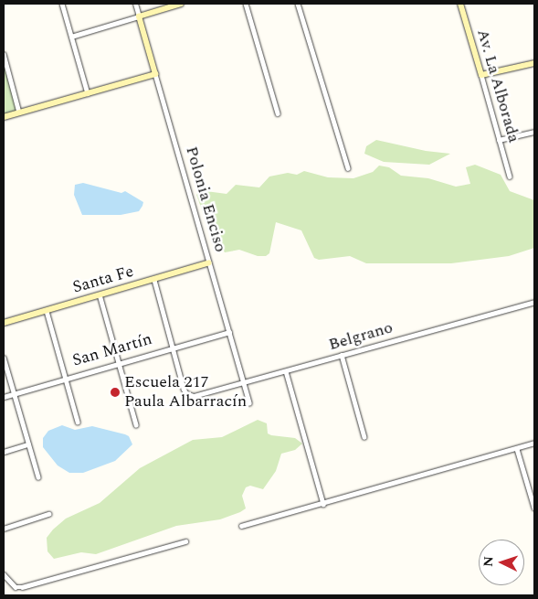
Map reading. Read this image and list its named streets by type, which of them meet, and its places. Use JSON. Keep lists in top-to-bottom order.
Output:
{
  "streets": {
    "main road": ["Av. La Alborada", "Polonia Enciso", "Santa Fe"],
    "street": ["Belgrano", "San Martín"]
  },
  "crossings": [
    ["Polonia Enciso", "Santa Fe"],
    ["Polonia Enciso", "Belgrano"],
    ["Polonia Enciso", "San Martín"],
    ["Belgrano", "San Martín"]
  ],
  "places": ["Escuela 217 Paula Albarracín"],
  "north": "left"
}
